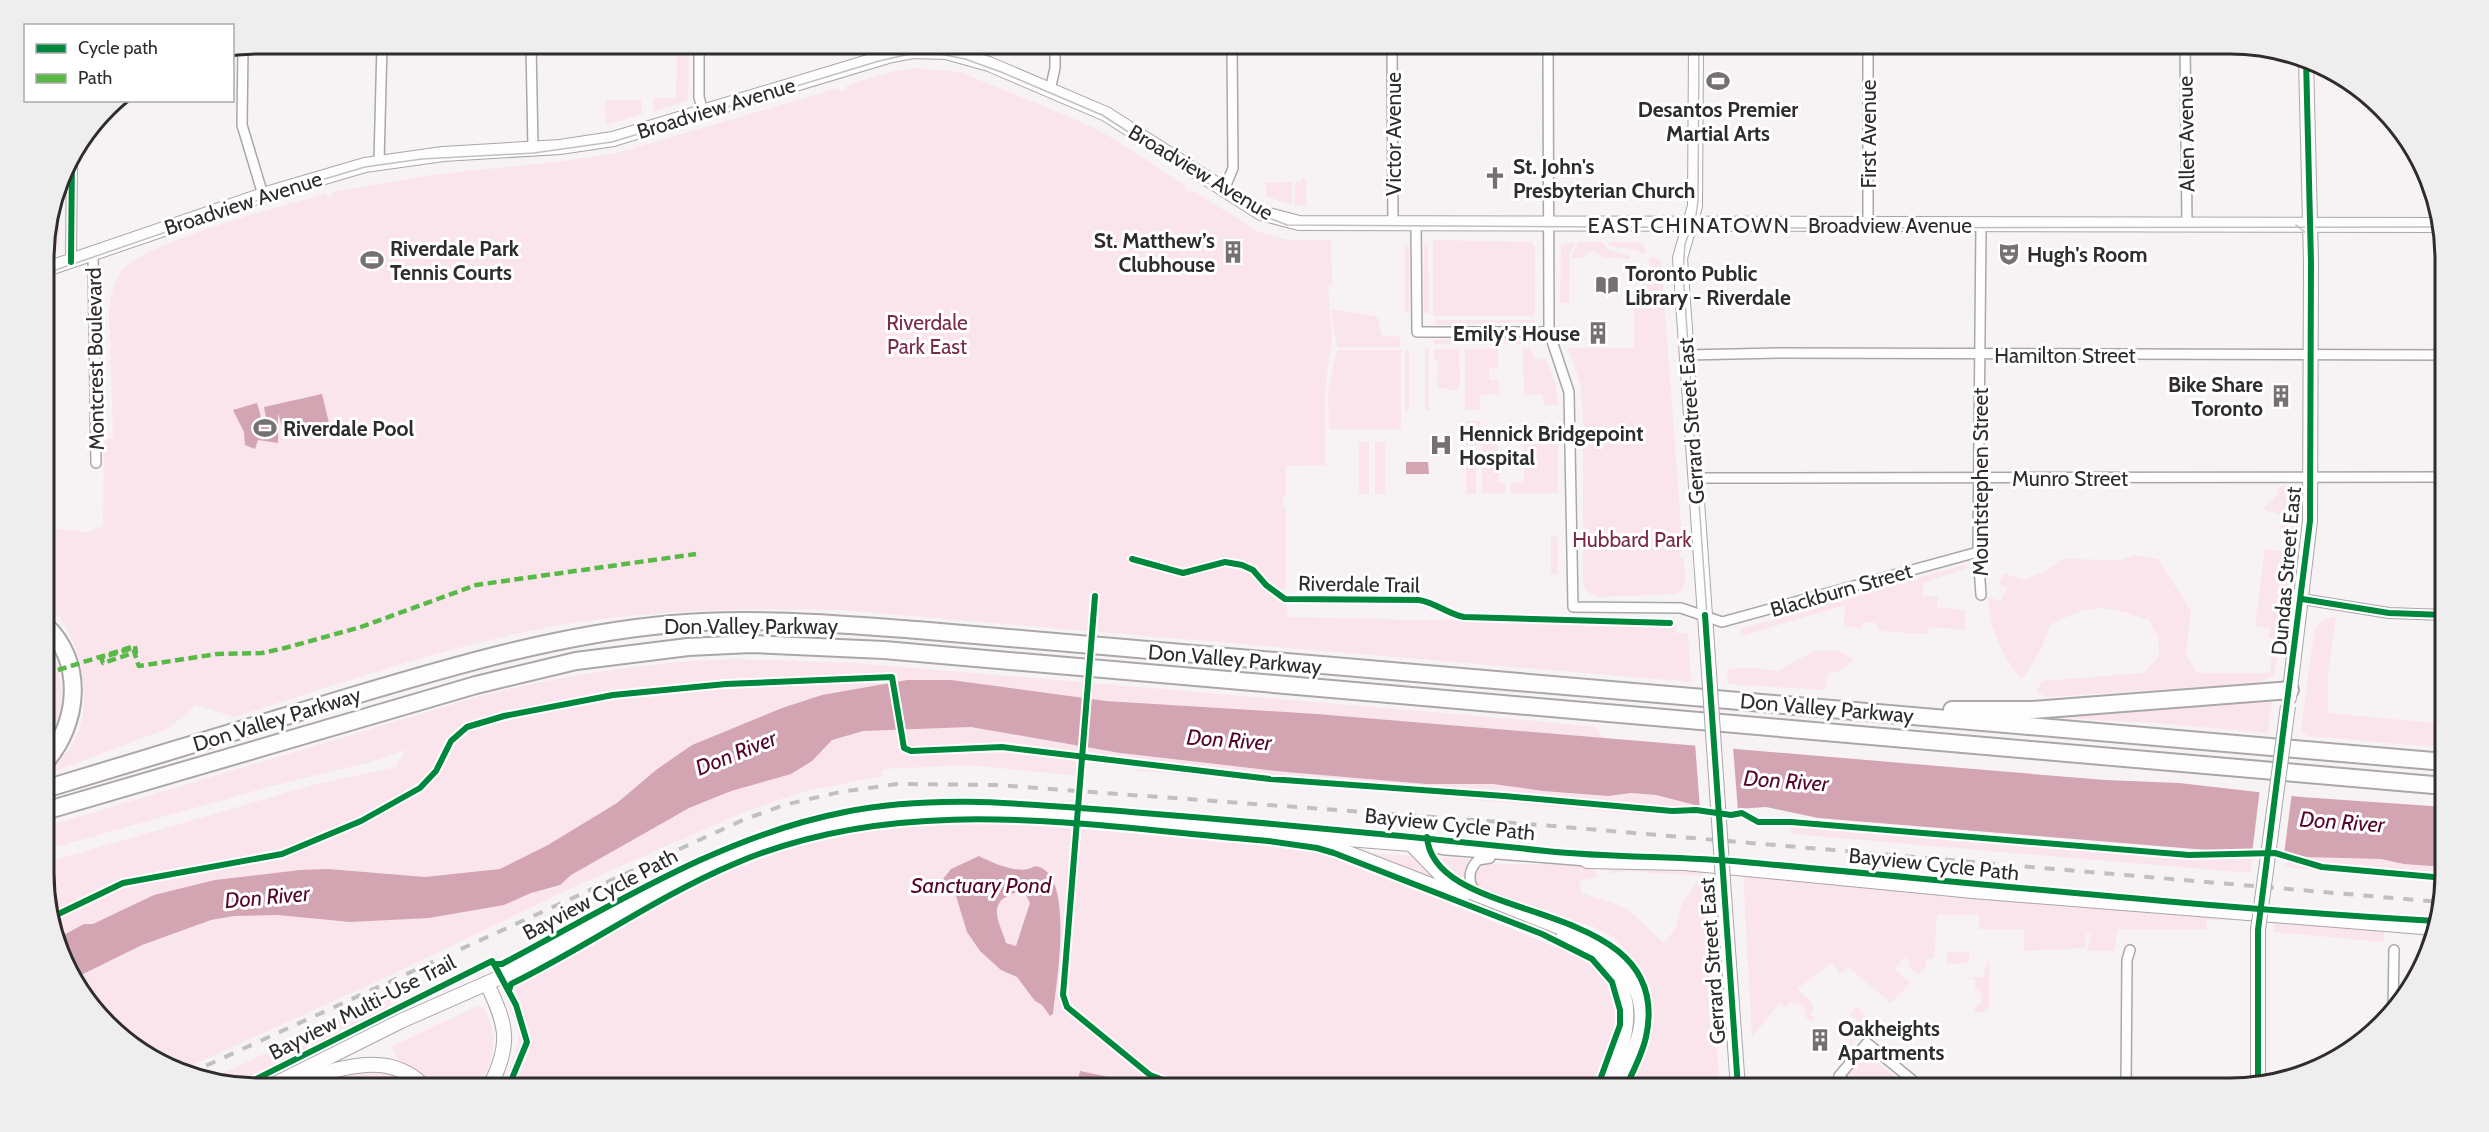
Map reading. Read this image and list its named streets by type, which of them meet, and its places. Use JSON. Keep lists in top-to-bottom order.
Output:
{
  "streets": {
    "highway": ["Don Valley Parkway"],
    "main road": ["Broadview Avenue", "Gerrard Street East", "Dundas Street East"],
    "street": [
      "Victor Avenue",
      "First Avenue",
      "Allen Avenue",
      "Hamilton Street",
      "Montcrest Boulevard",
      "Munro Street",
      "Mountstephen Street",
      "Blackburn Street"
    ],
    "cycle path": ["Riverdale Trail", "Bayview Cycle Path"]
  },
  "crossings": [
    ["Broadview Avenue", "Victor Avenue"],
    ["Broadview Avenue", "First Avenue"],
    ["Broadview Avenue", "Allen Avenue"],
    ["Broadview Avenue", "Montcrest Boulevard"],
    ["Broadview Avenue", "Gerrard Street East"],
    ["Broadview Avenue", "Mountstephen Street"],
    ["Broadview Avenue", "Dundas Street East"],
    ["Hamilton Street", "Gerrard Street East"],
    ["Hamilton Street", "Mountstephen Street"],
    ["Hamilton Street", "Dundas Street East"],
    ["Gerrard Street East", "Munro Street"],
    ["Gerrard Street East", "Blackburn Street"],
    ["Munro Street", "Mountstephen Street"],
    ["Munro Street", "Dundas Street East"],
    ["Mountstephen Street", "Blackburn Street"]
  ],
  "districts": ["EAST CHINATOWN"],
  "water": ["Don River", "Sanctuary Pond"],
  "parks": ["Riverdale Park East", "Hubbard Park"],
  "places": {
    "sports": ["Desantos Premier Martial Arts", "Riverdale Park Tennis Courts", "Riverdale Pool"],
    "church": ["St. John's Presbyterian Church"],
    "building": [
      "St. Matthew’s Clubhouse",
      "Emily's House",
      "Bike Share Toronto",
      "Oakheights Apartments"
    ],
    "theatre": ["Hugh's Room"],
    "library": ["Toronto Public Library - Riverdale"],
    "hospital": ["Hennick Bridgepoint Hospital"]
  },
  "legend": ["Cycle path", "Path"]
}
